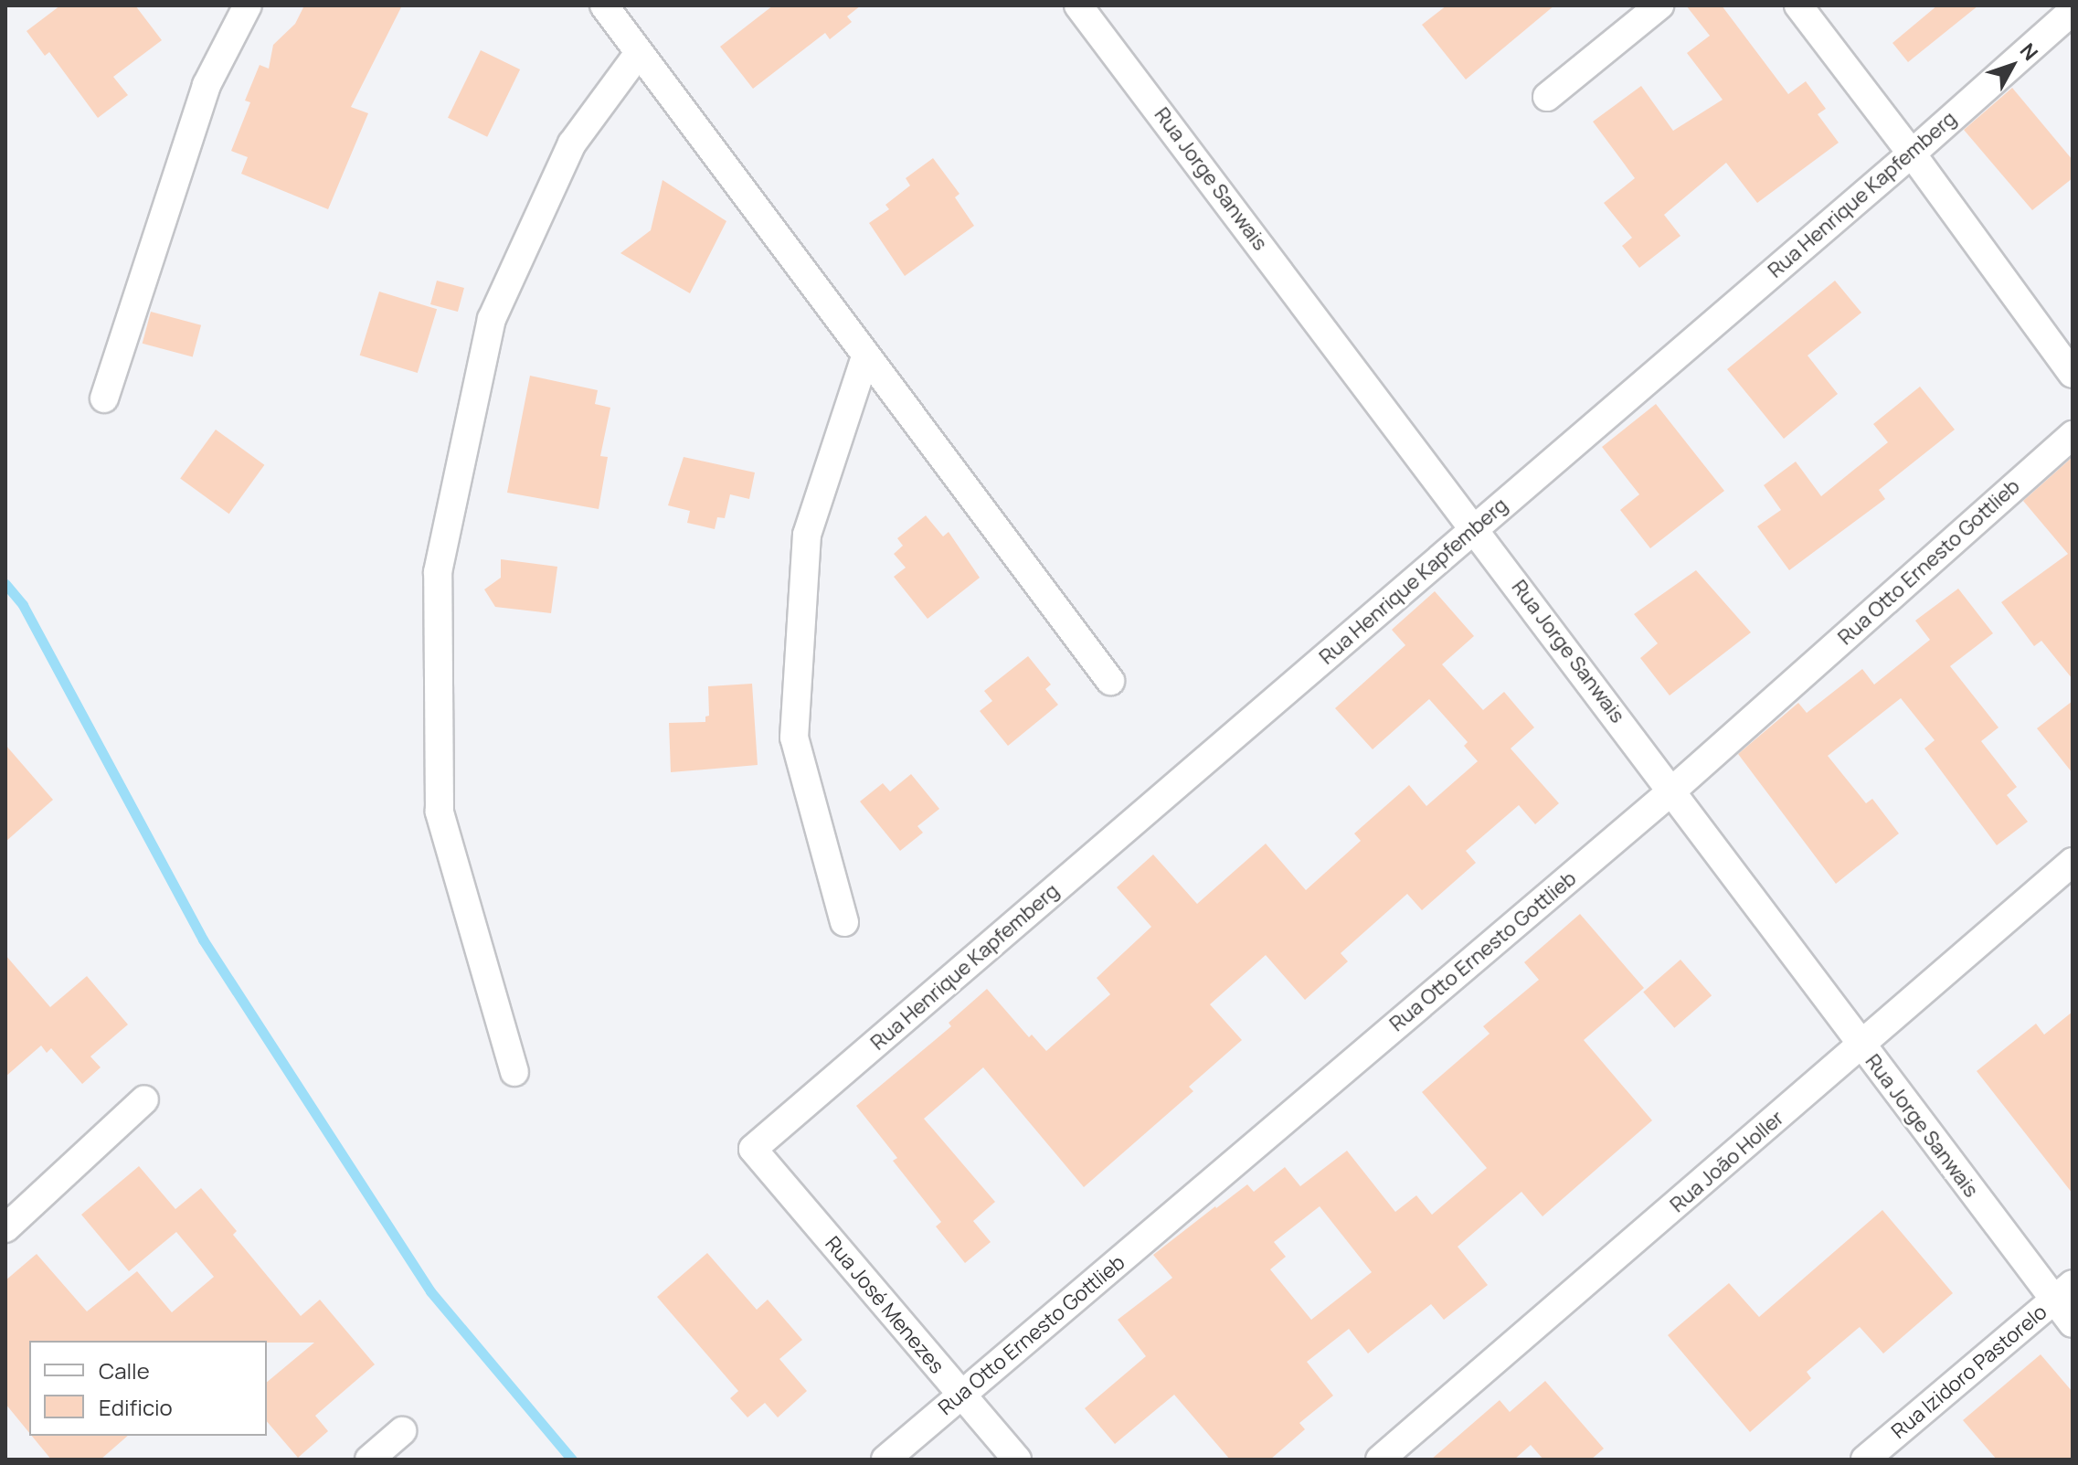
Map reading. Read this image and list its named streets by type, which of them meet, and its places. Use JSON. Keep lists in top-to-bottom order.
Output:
{
  "streets": {
    "street": [
      "Rua Jorge Sanwais",
      "Rua Henrique Kapfemberg",
      "Rua Otto Ernesto Gottlieb",
      "Rua João Holler",
      "Rua José Menezes",
      "Rua Izidoro Pastorelo"
    ]
  },
  "crossings": [
    ["Rua Jorge Sanwais", "Rua Henrique Kapfemberg"],
    ["Rua Jorge Sanwais", "Rua Otto Ernesto Gottlieb"],
    ["Rua Jorge Sanwais", "Rua João Holler"],
    ["Rua Jorge Sanwais", "Rua Izidoro Pastorelo"],
    ["Rua Henrique Kapfemberg", "Rua José Menezes"],
    ["Rua Otto Ernesto Gottlieb", "Rua José Menezes"]
  ],
  "legend": ["Calle", "Edificio"],
  "north": "top right"
}
